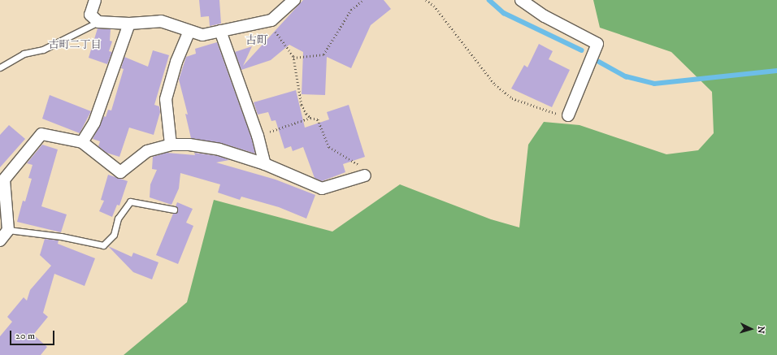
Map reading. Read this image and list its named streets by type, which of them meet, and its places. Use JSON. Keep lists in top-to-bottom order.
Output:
{
  "districts": ["古町", "古町二丁目"],
  "scale_bar": "20 m",
  "north": "right"
}
